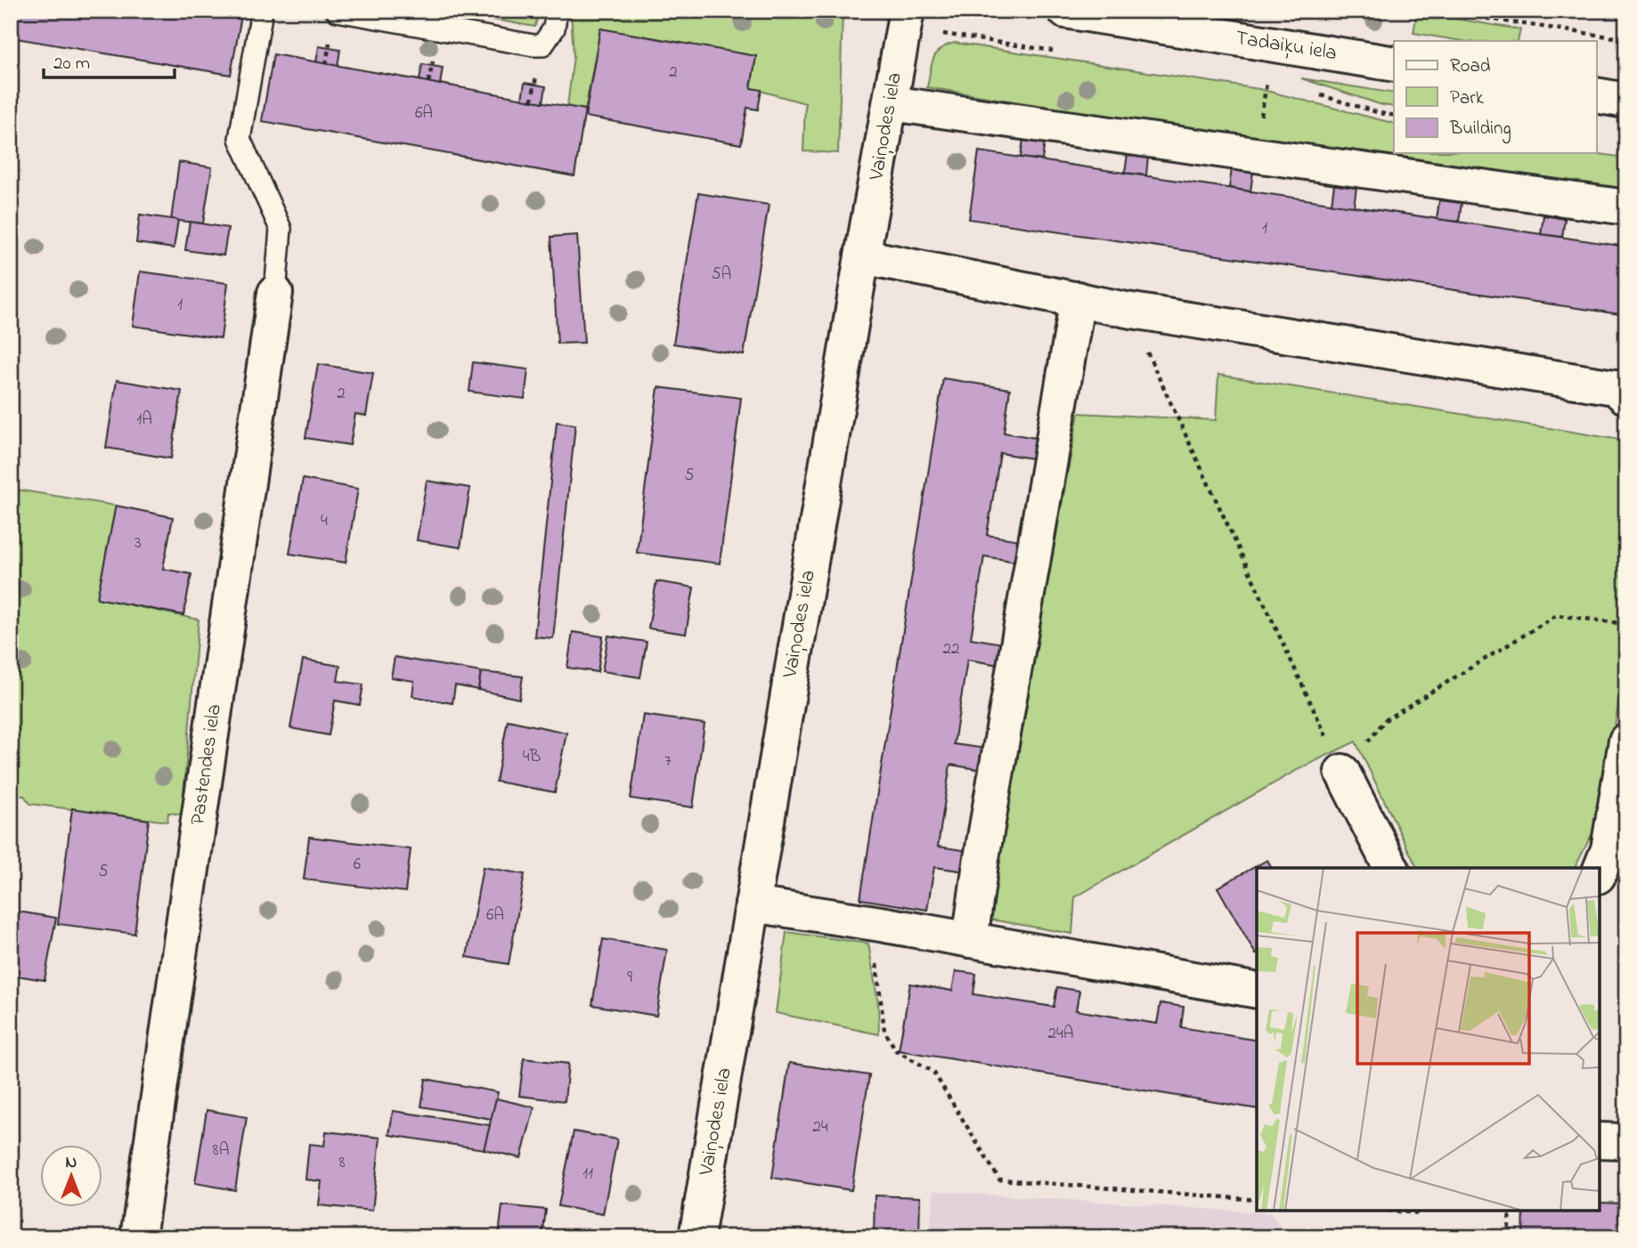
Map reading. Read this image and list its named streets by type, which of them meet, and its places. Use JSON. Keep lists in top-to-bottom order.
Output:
{
  "streets": {
    "street": ["Tadaiķu iela", "Vaiņodes iela", "Pastendes iela"]
  },
  "house_numbers": [
    "2",
    "6A",
    "1",
    "5A",
    "1",
    "2",
    "1A",
    "5",
    "4",
    "3",
    "22",
    "4B",
    "7",
    "6",
    "5",
    "6A",
    "9",
    "24A",
    "24",
    "8A",
    "8",
    "11"
  ],
  "legend": ["Road", "Park", "Building"],
  "scale_bar": "20 m",
  "north": "top"
}
